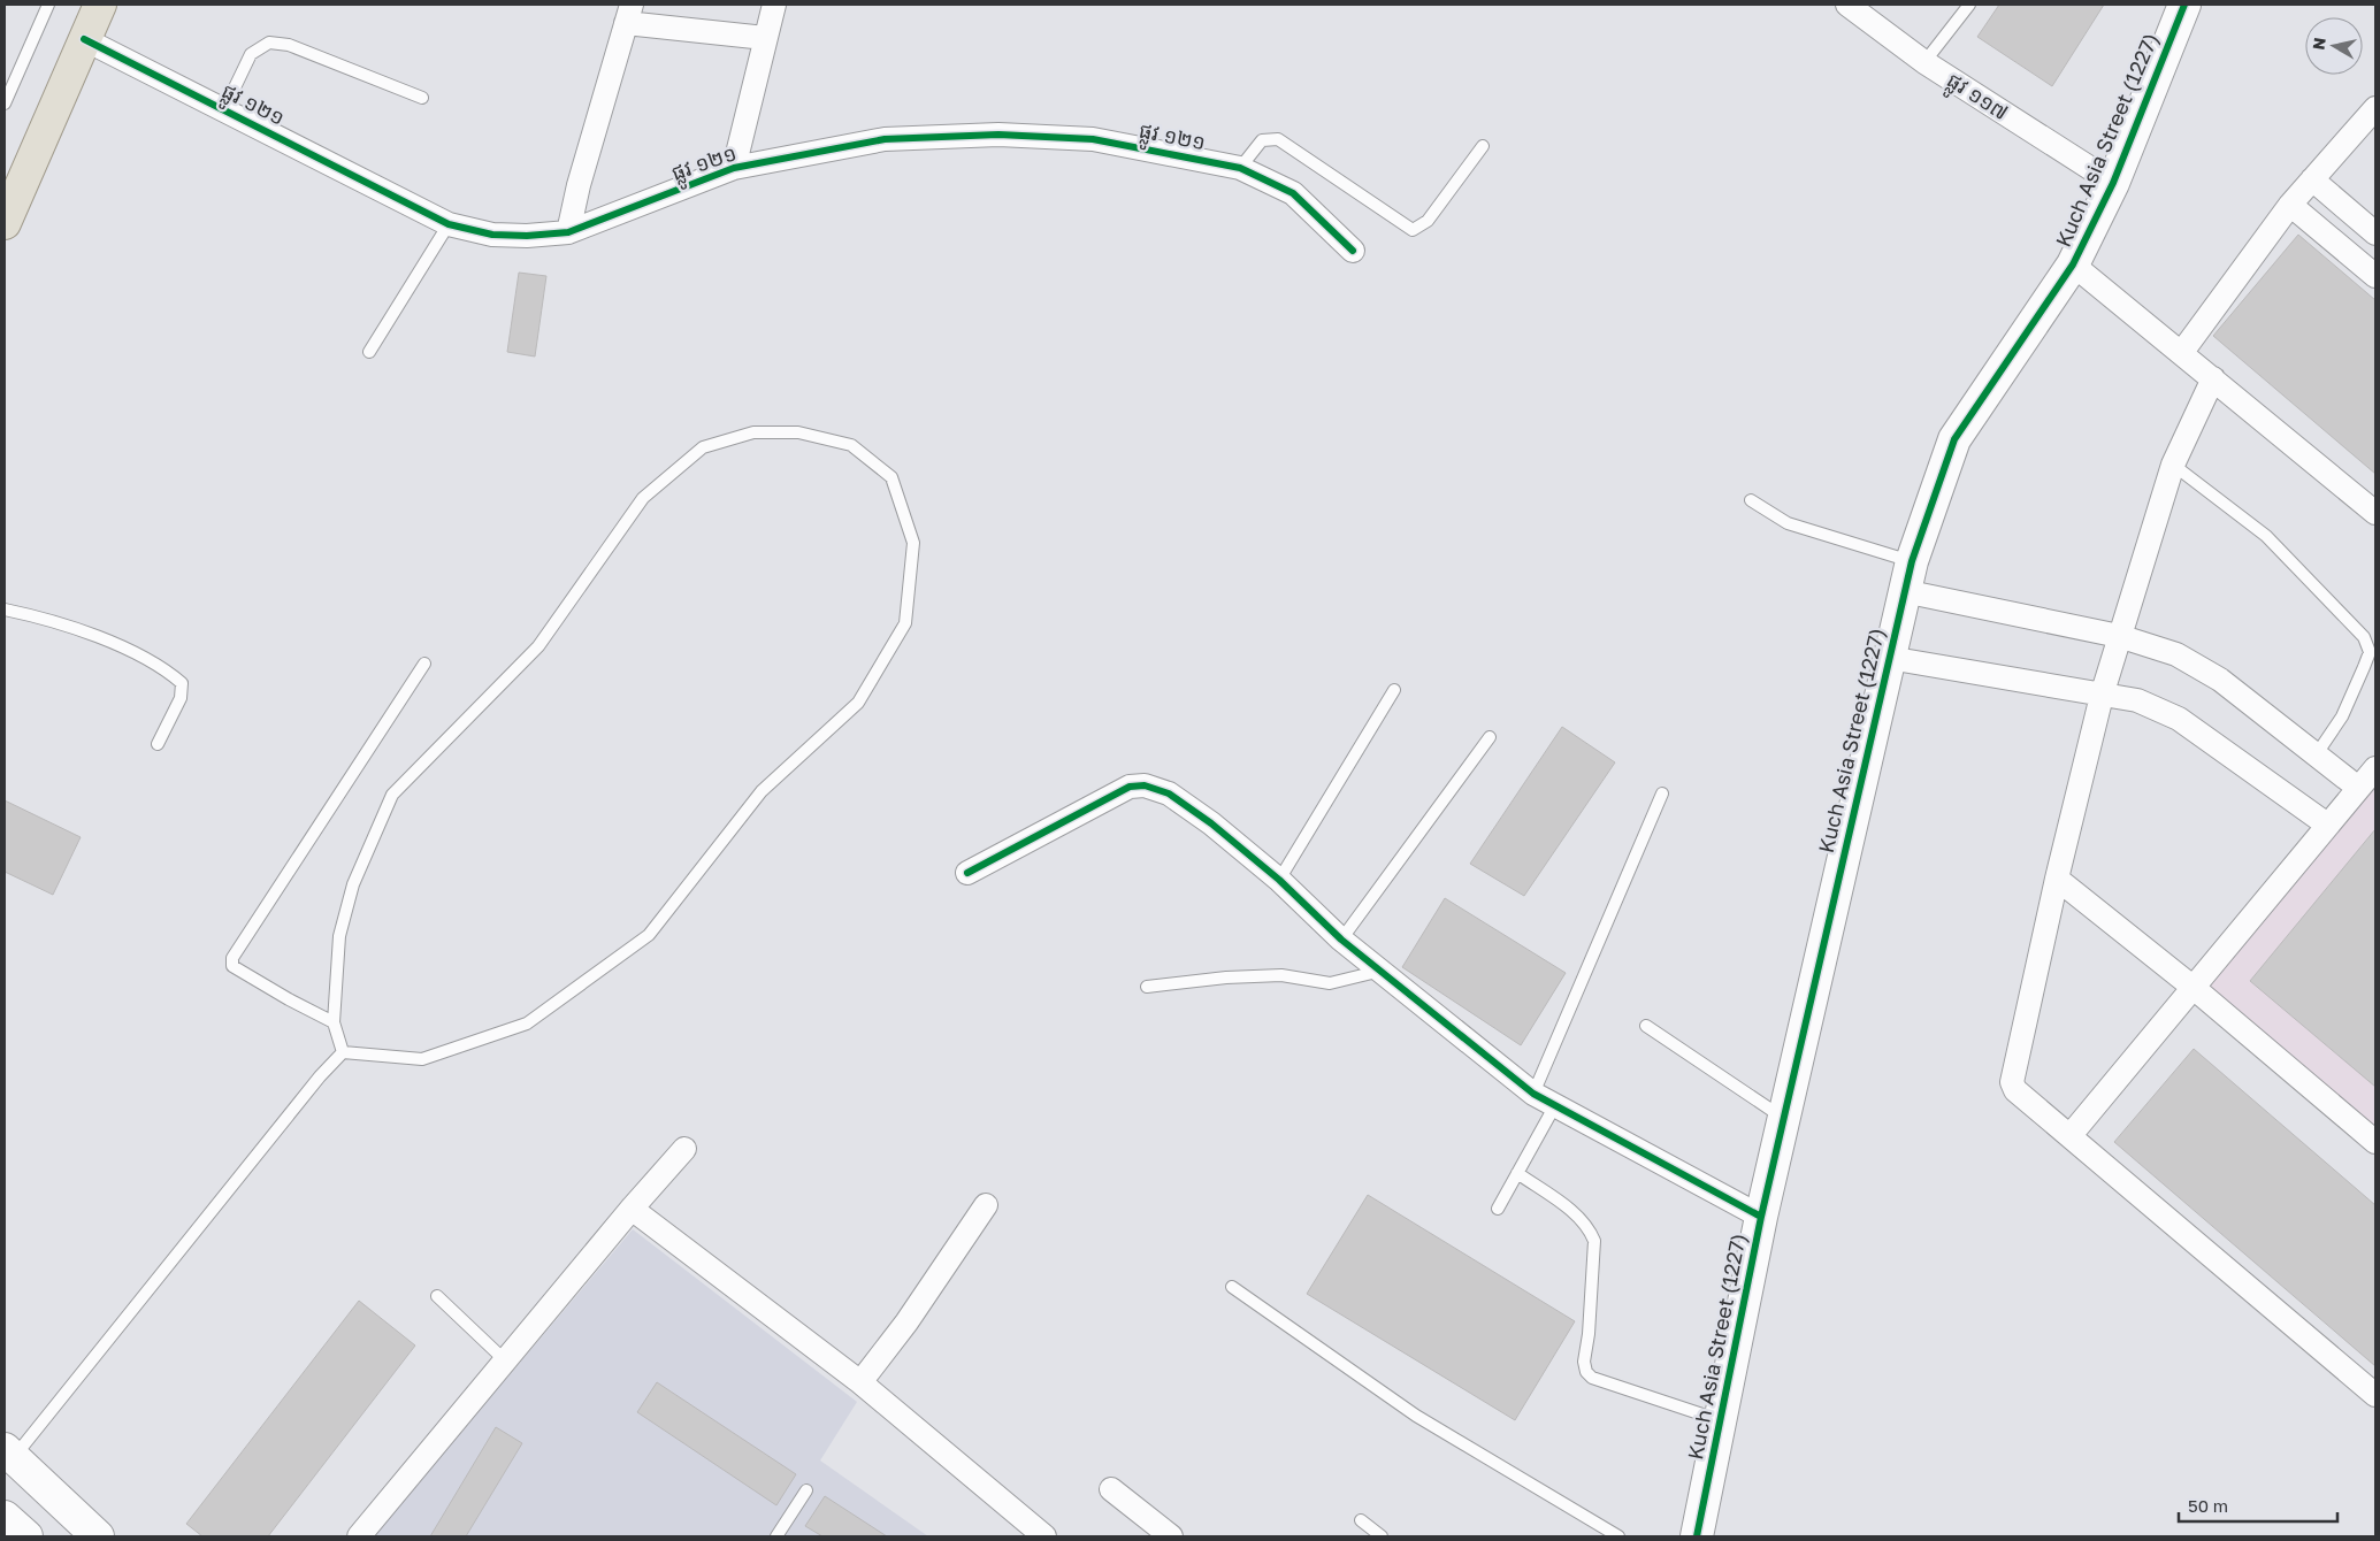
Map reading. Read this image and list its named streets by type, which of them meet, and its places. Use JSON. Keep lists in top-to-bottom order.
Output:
{
  "streets": {
    "street": ["ផ្លូវ ១១៧", "ផ្លូវ ១២១", "Kuch Asia Street (1227)"]
  },
  "crossings": [
    ["ផ្លូវ ១១៧", "Kuch Asia Street (1227)"]
  ],
  "scale_bar": "50 m",
  "north": "left"
}
